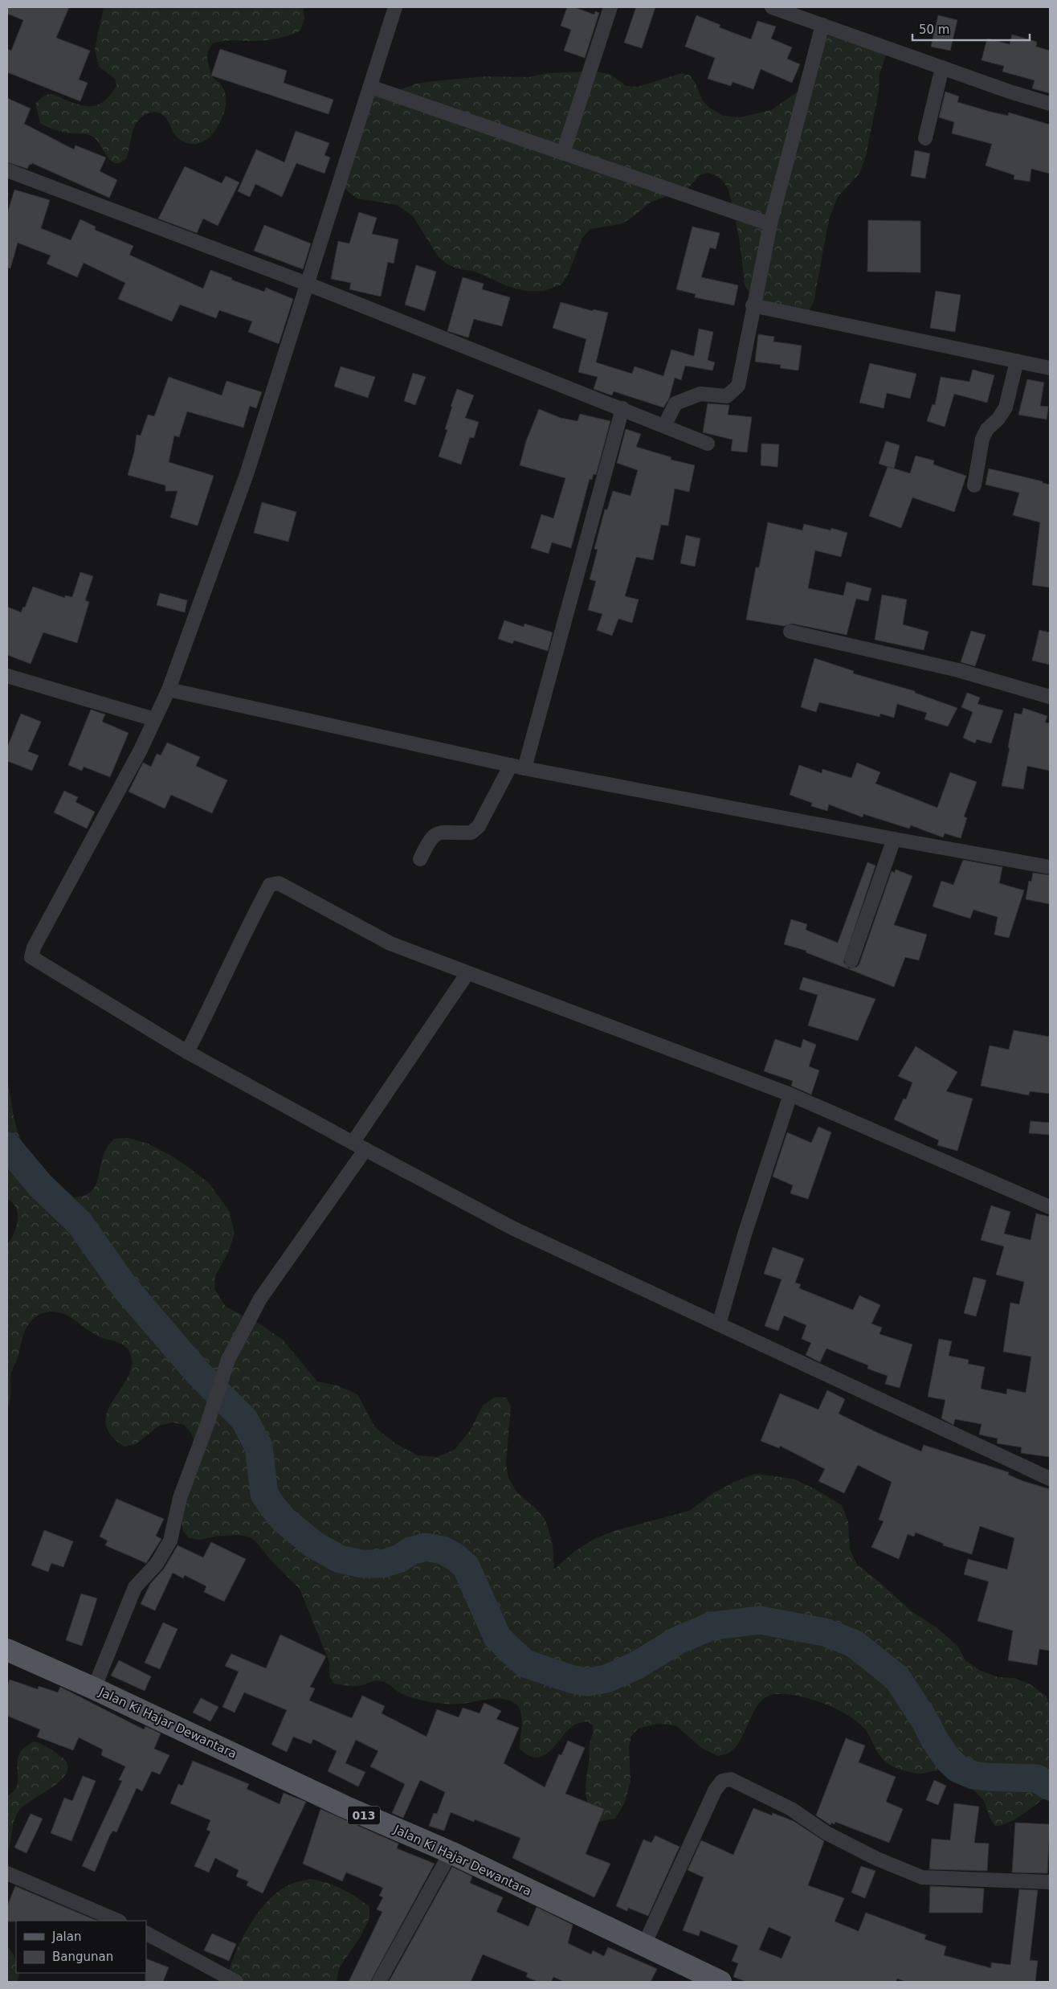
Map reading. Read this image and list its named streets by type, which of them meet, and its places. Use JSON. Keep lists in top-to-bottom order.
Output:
{
  "streets": {
    "main road": ["Jalan Ki Hajar Dewantara", "013"]
  },
  "legend": ["Jalan", "Bangunan"],
  "scale_bar": "50 m"
}
